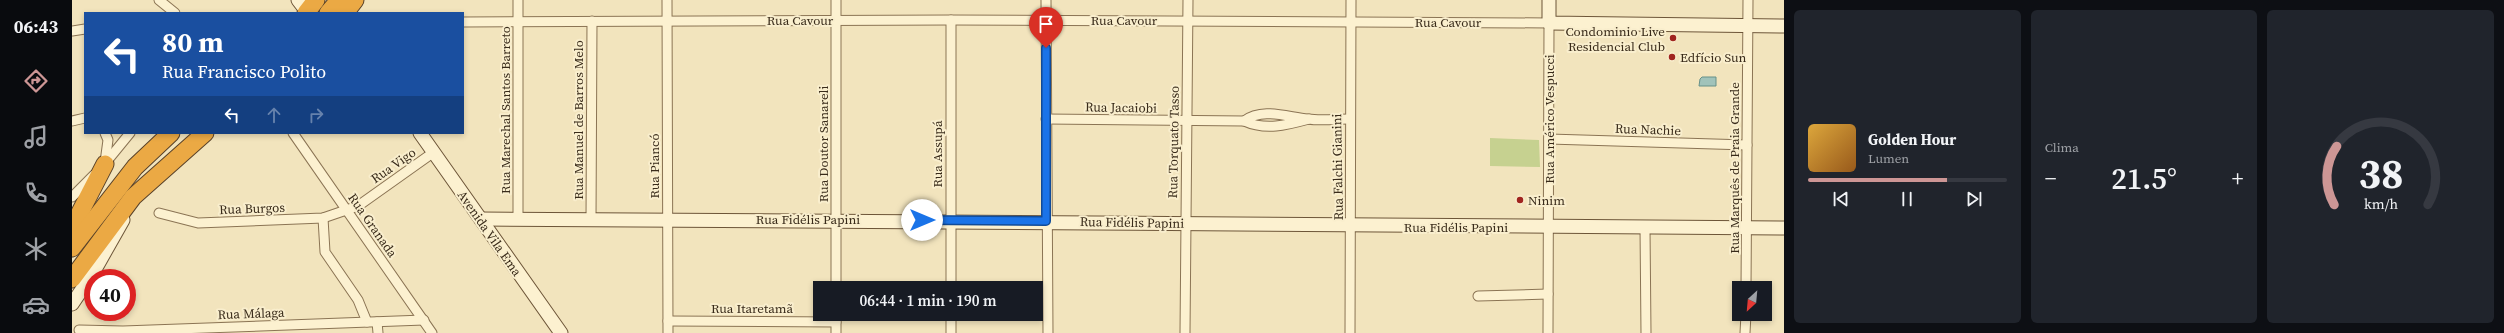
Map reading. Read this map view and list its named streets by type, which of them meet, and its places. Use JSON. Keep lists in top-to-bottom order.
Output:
{
  "streets": {
    "street": [
      "Rua Cavour",
      "Rua Jacaiobi",
      "Rua Marechal Santos Barreto",
      "Rua Américo Vespucci",
      "Rua Manuel de Barros Melo",
      "Rua Nachie",
      "Rua Torquato Tasso",
      "Rua Doutor Sanareli",
      "Rua Assupá",
      "Rua Vigo",
      "Rua Piancó",
      "Rua Falchi Gianini",
      "Rua Marquês de Praia Grande",
      "Rua Burgos",
      "Rua Fidélis Papini",
      "Rua Granada",
      "Avenida Vila Ema",
      "Rua Itaretamã",
      "Rua Málaga"
    ]
  },
  "crossings": [
    ["Rua Cavour", "Rua Marechal Santos Barreto"],
    ["Rua Cavour", "Rua Américo Vespucci"],
    ["Rua Cavour", "Rua Manuel de Barros Melo"],
    ["Rua Cavour", "Rua Torquato Tasso"],
    ["Rua Cavour", "Rua Doutor Sanareli"],
    ["Rua Cavour", "Rua Assupá"],
    ["Rua Cavour", "Rua Piancó"],
    ["Rua Cavour", "Rua Falchi Gianini"],
    ["Rua Cavour", "Rua Marquês de Praia Grande"],
    ["Rua Jacaiobi", "Rua Torquato Tasso"],
    ["Rua Jacaiobi", "Rua Falchi Gianini"],
    ["Rua Marechal Santos Barreto", "Rua Fidélis Papini"],
    ["Rua Américo Vespucci", "Rua Nachie"],
    ["Rua Américo Vespucci", "Rua Fidélis Papini"],
    ["Rua Manuel de Barros Melo", "Rua Fidélis Papini"],
    ["Rua Nachie", "Rua Marquês de Praia Grande"],
    ["Rua Torquato Tasso", "Rua Fidélis Papini"],
    ["Rua Doutor Sanareli", "Rua Fidélis Papini"],
    ["Rua Assupá", "Rua Fidélis Papini"],
    ["Rua Vigo", "Rua Burgos"],
    ["Rua Vigo", "Rua Granada"],
    ["Rua Vigo", "Avenida Vila Ema"],
    ["Rua Piancó", "Rua Fidélis Papini"],
    ["Rua Piancó", "Rua Itaretamã"],
    ["Rua Falchi Gianini", "Rua Fidélis Papini"],
    ["Rua Marquês de Praia Grande", "Rua Fidélis Papini"],
    ["Rua Burgos", "Rua Granada"],
    ["Rua Fidélis Papini", "Avenida Vila Ema"],
    ["Rua Granada", "Rua Málaga"]
  ],
  "places": ["Condominio Live Residencial Club", "Edfício Sun", "Ninim"],
  "north": "bottom left",
  "page": {
    "tabs": "06:43",
    "tile": "Clima",
    "turn": ["80 m", "Rua Francisco Polito"],
    "song": ["Golden Hour", "Lumen"],
    "heat": ["−", "21.5°", "+"],
    "limit": "40",
    "trip": "06:44 · 1 min · 190 m",
    "gauge": ["38", "km/h"]
  }
}
